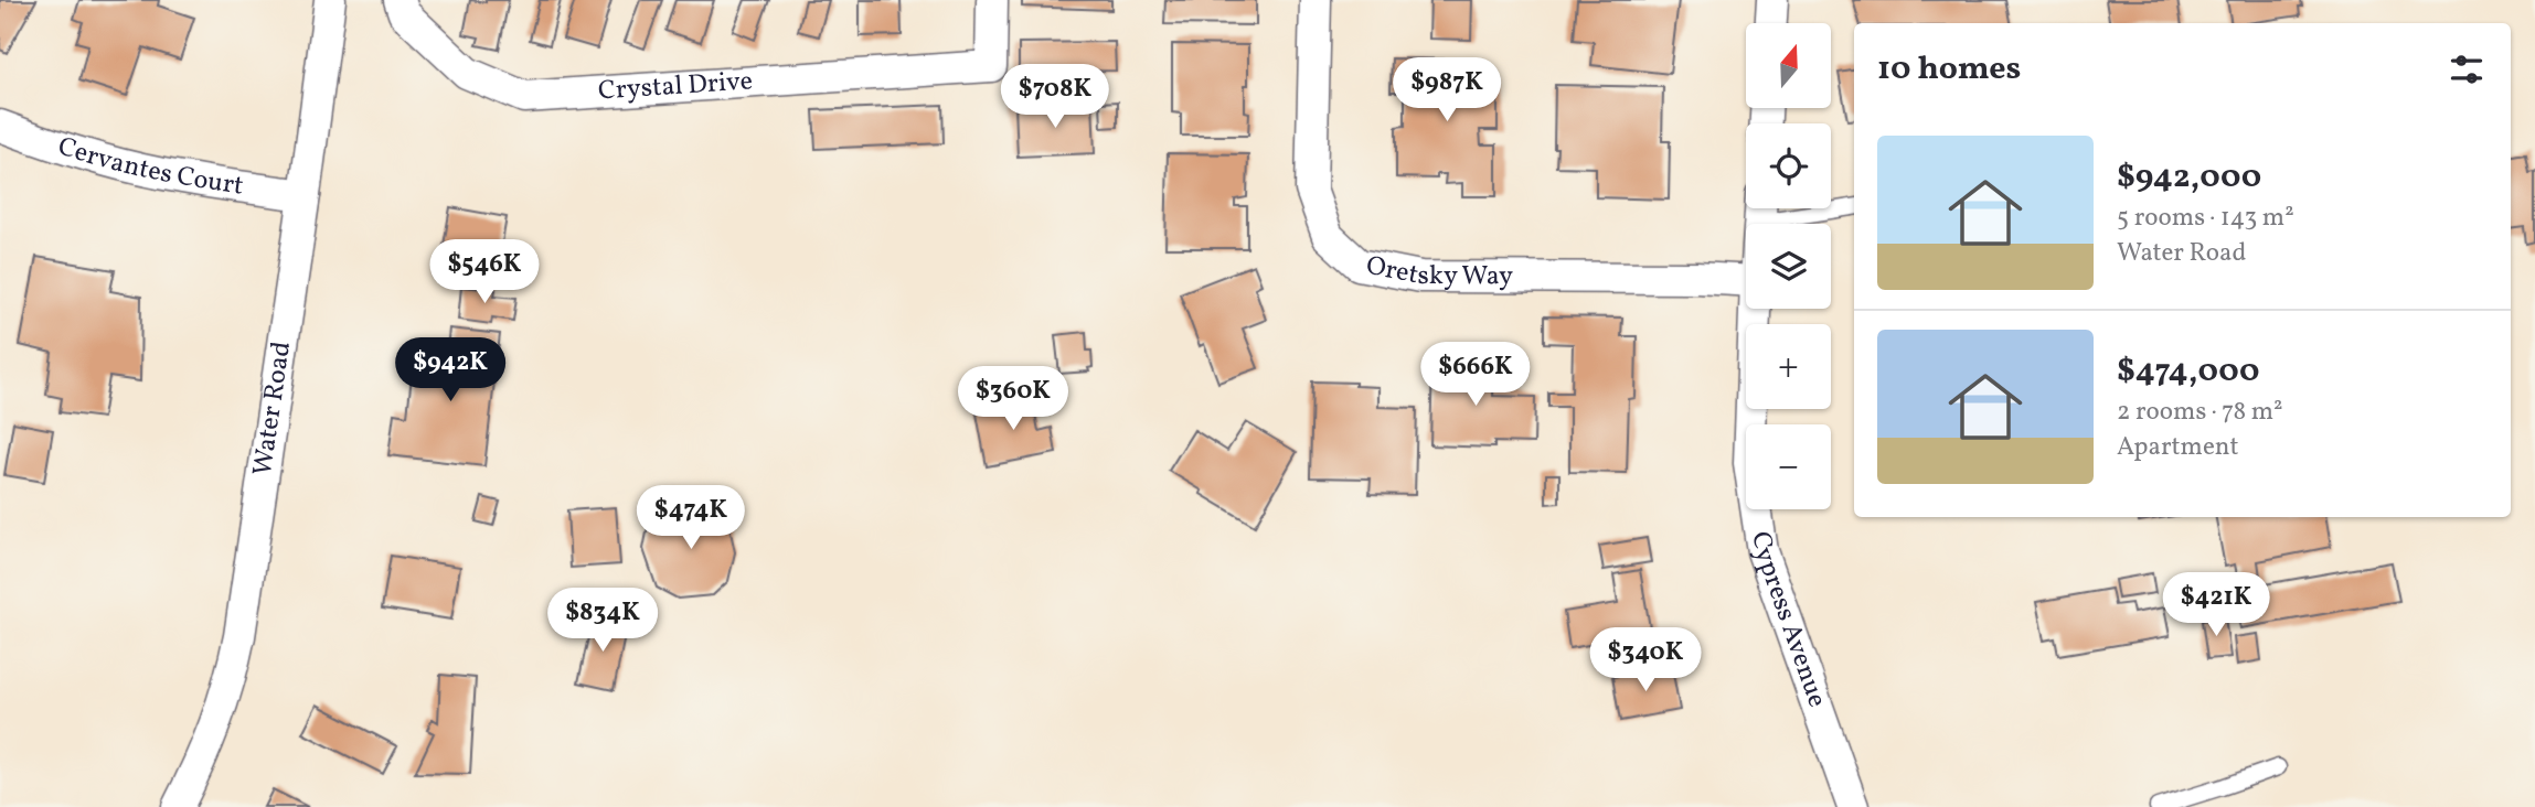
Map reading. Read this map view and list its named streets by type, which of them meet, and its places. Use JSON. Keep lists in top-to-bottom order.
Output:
{
  "streets": {
    "street": [
      "Crystal Drive",
      "Cervantes Court",
      "Oretsky Way",
      "Water Road",
      "Cypress Avenue"
    ]
  },
  "crossings": [
    ["Cervantes Court", "Water Road"]
  ],
  "north": "top",
  "page": {
    "map_buttons": ["+", "−"],
    "heading": "10 homes",
    "price": [
      "$987K",
      "$708K",
      "$546K",
      "$942K",
      "$666K",
      "$360K",
      "$474K",
      "$421K",
      "$834K",
      "$340K"
    ],
    "list": [
      {
        "name": "$942,000",
        "note": "5 rooms · 143 m² · Water Road"
      },
      {
        "name": "$474,000",
        "note": "2 rooms · 78 m² · Apartment"
      }
    ]
  }
}
